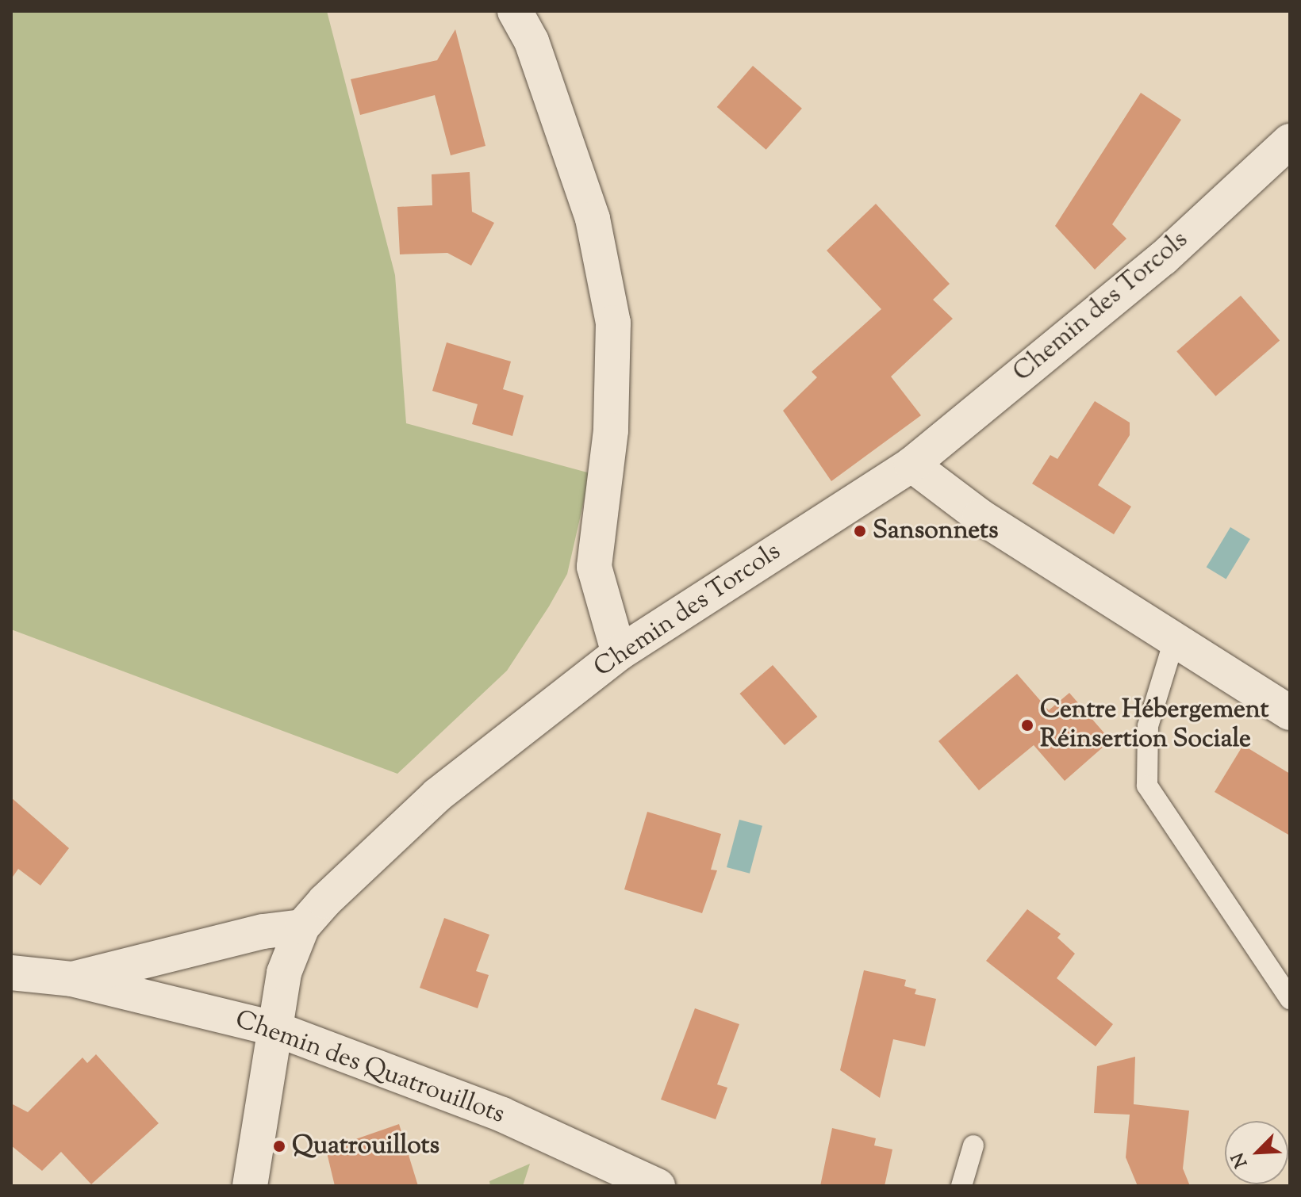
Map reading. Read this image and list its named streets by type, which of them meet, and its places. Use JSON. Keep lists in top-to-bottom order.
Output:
{
  "streets": {
    "street": ["Chemin des Torcols", "Chemin des Quatrouillots"]
  },
  "crossings": [
    ["Chemin des Torcols", "Chemin des Quatrouillots"]
  ],
  "places": ["Sansonnets", "Centre Hébergement Réinsertion Sociale", "Quatrouillots"],
  "north": "bottom left"
}
